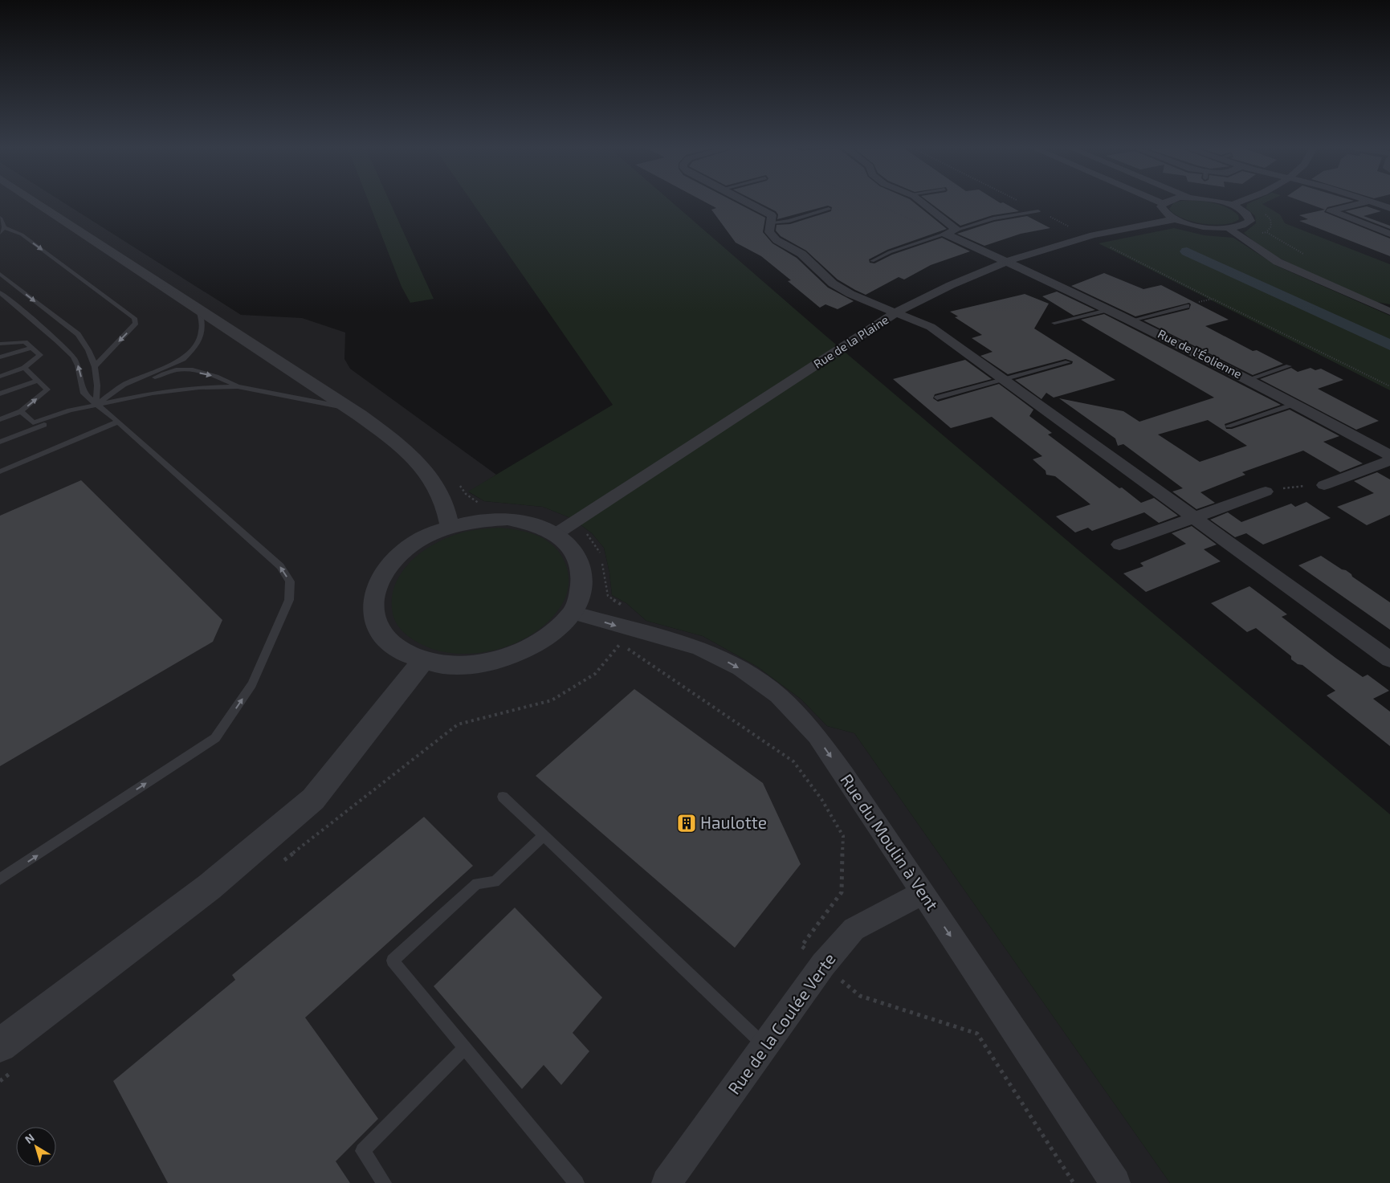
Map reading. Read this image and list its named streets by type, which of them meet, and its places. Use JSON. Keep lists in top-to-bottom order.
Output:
{
  "streets": {
    "street": [
      "Rue de la Plaine",
      "Rue de l'Éolienne",
      "Rue du Moulin à Vent",
      "Rue de la Coulée Verte"
    ]
  },
  "crossings": [
    ["Rue de la Plaine", "Rue de l'Éolienne"],
    ["Rue du Moulin à Vent", "Rue de la Coulée Verte"]
  ],
  "one_way": ["Rue du Moulin à Vent"],
  "places": {
    "building": ["Haulotte"]
  },
  "north": "top left"
}
